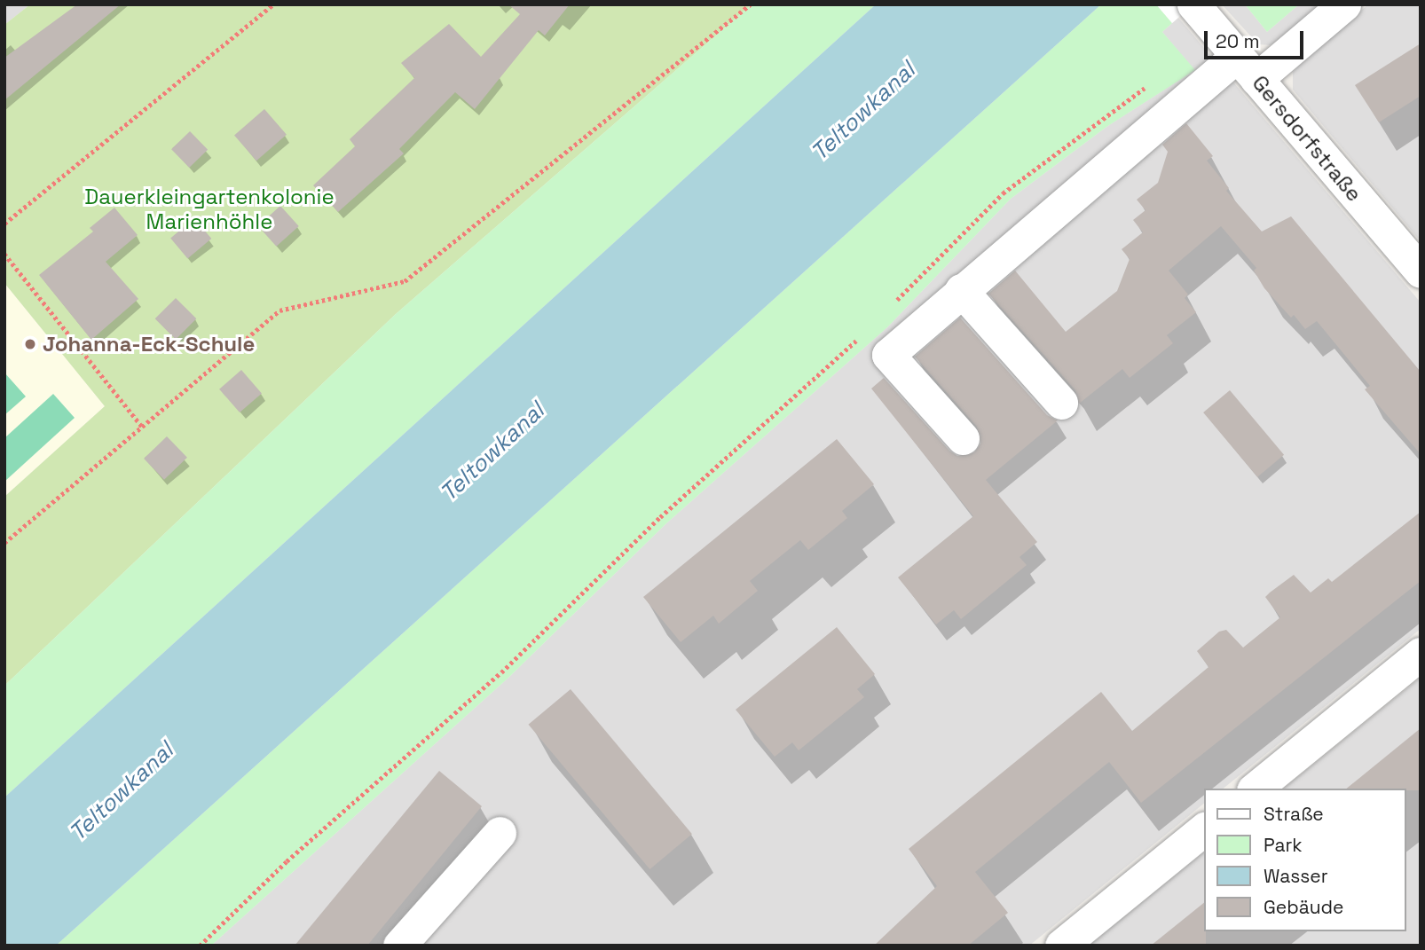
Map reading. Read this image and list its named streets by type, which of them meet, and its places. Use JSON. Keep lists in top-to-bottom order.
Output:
{
  "streets": {
    "street": ["Gersdorfstraße"]
  },
  "water": ["Teltowkanal"],
  "parks": ["Dauerkleingartenkolonie Marienhöhle"],
  "places": ["Johanna-Eck-Schule"],
  "legend": [
    "Straße",
    "Park",
    "Wasser",
    "Gebäude"
  ],
  "scale_bar": "20 m"
}
